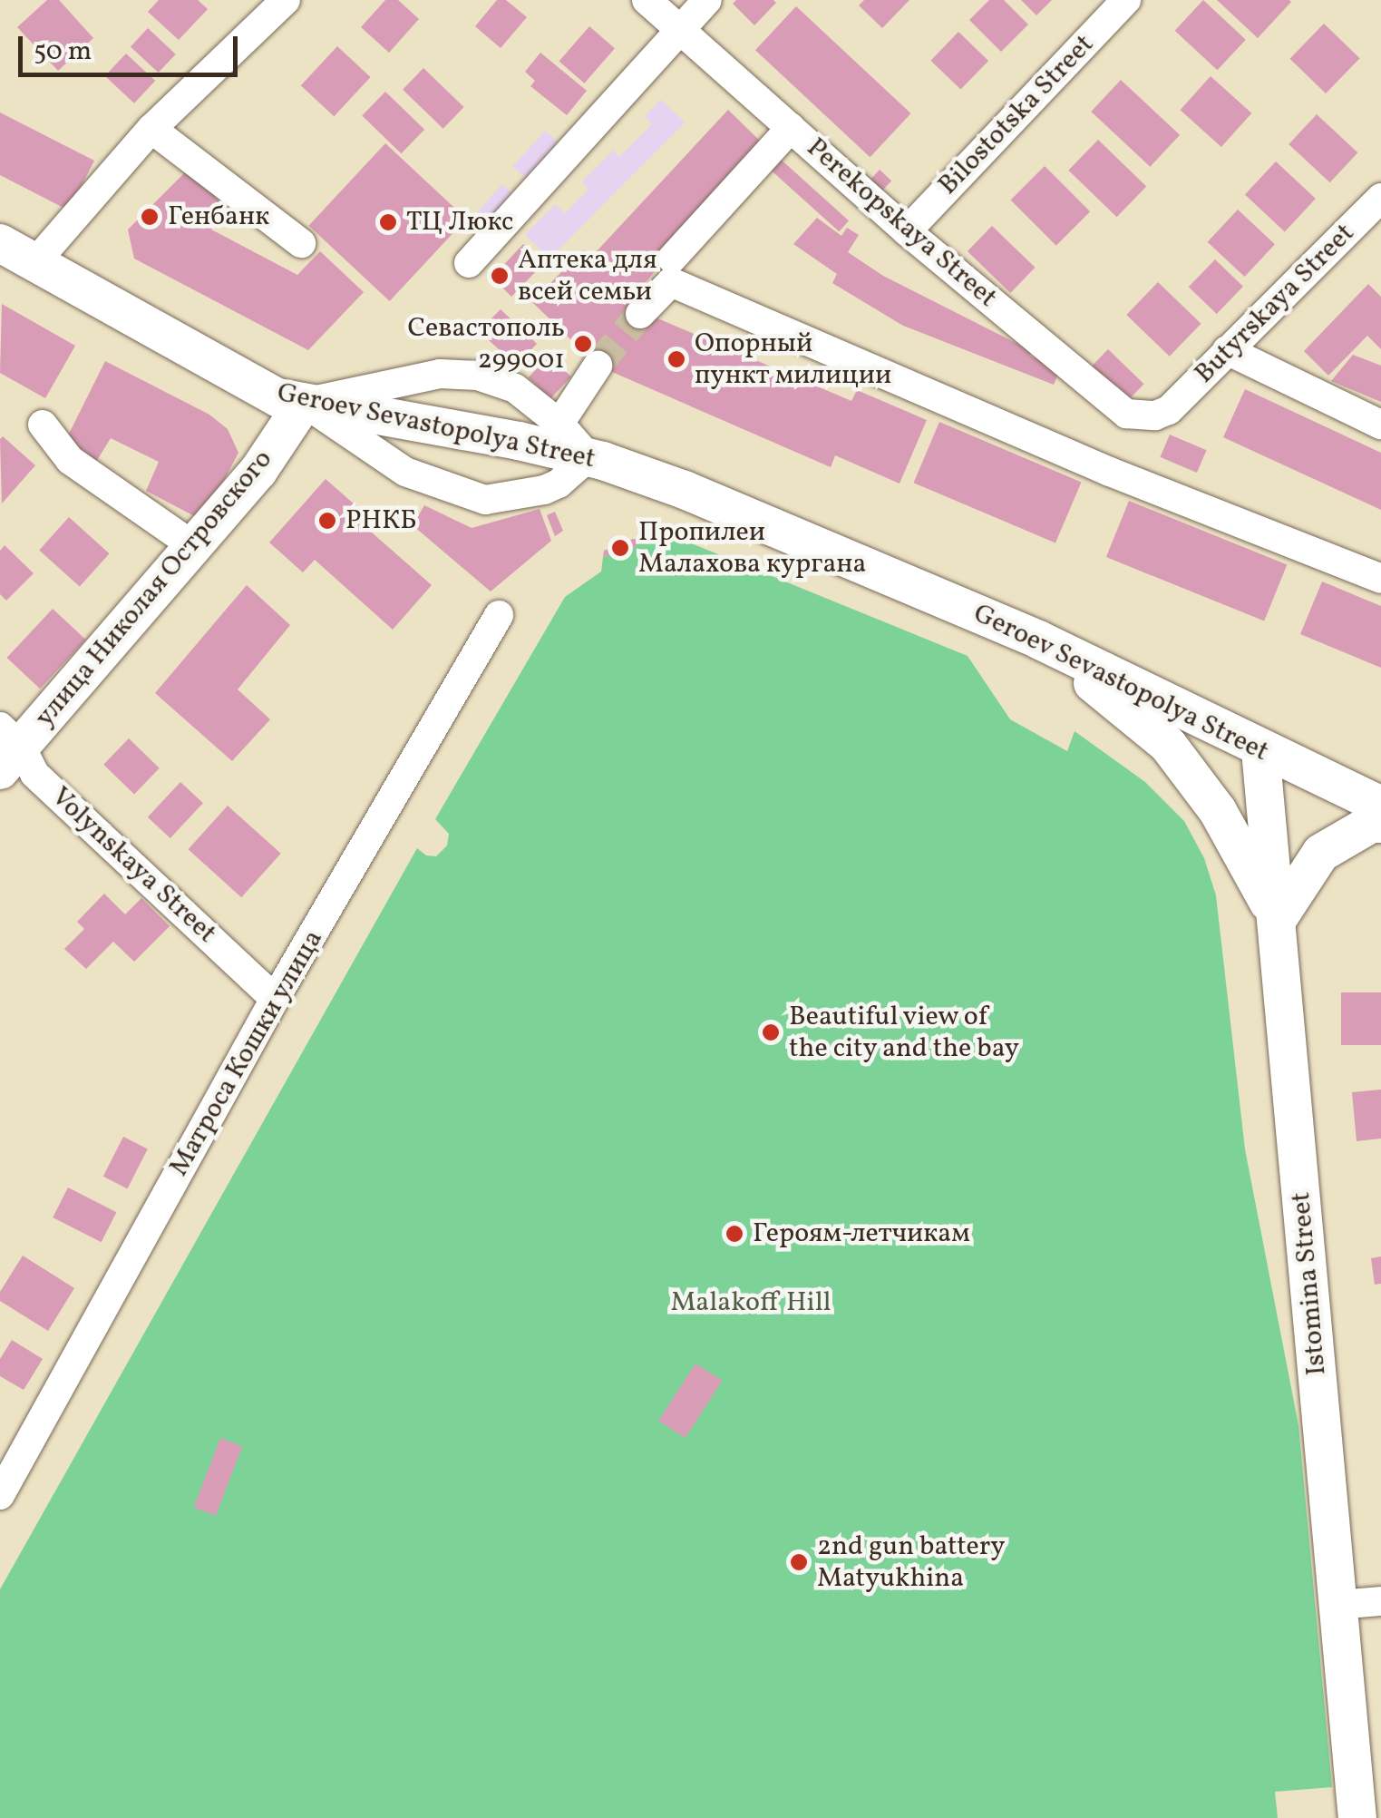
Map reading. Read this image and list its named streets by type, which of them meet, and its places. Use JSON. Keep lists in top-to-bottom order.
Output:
{
  "streets": {
    "main road": ["Geroev Sevastopolya Street", "улица Николая Островского", "Istomina Street"],
    "street": [
      "Bilostotska Street",
      "Perekopskaya Street",
      "Butyrskaya Street",
      "Volynskaya Street",
      "Матроса Кошки улица"
    ]
  },
  "crossings": [
    ["Bilostotska Street", "Perekopskaya Street"],
    ["Perekopskaya Street", "Butyrskaya Street"],
    ["Geroev Sevastopolya Street", "улица Николая Островского"],
    ["Geroev Sevastopolya Street", "Istomina Street"],
    ["улица Николая Островского", "Volynskaya Street"],
    ["Volynskaya Street", "Матроса Кошки улица"]
  ],
  "parks": ["Malakoff Hill"],
  "places": [
    "Генбанк",
    "ТЦ Люкс",
    "Аптека для всей семьи",
    "Севастополь 299001",
    "Опорный пункт милиции",
    "РНКБ",
    "Пропилеи Малахова кургана",
    "Beautiful view of the city and the bay",
    "Героям-летчикам",
    "2nd gun battery Matyukhina"
  ],
  "scale_bar": "50 m"
}
